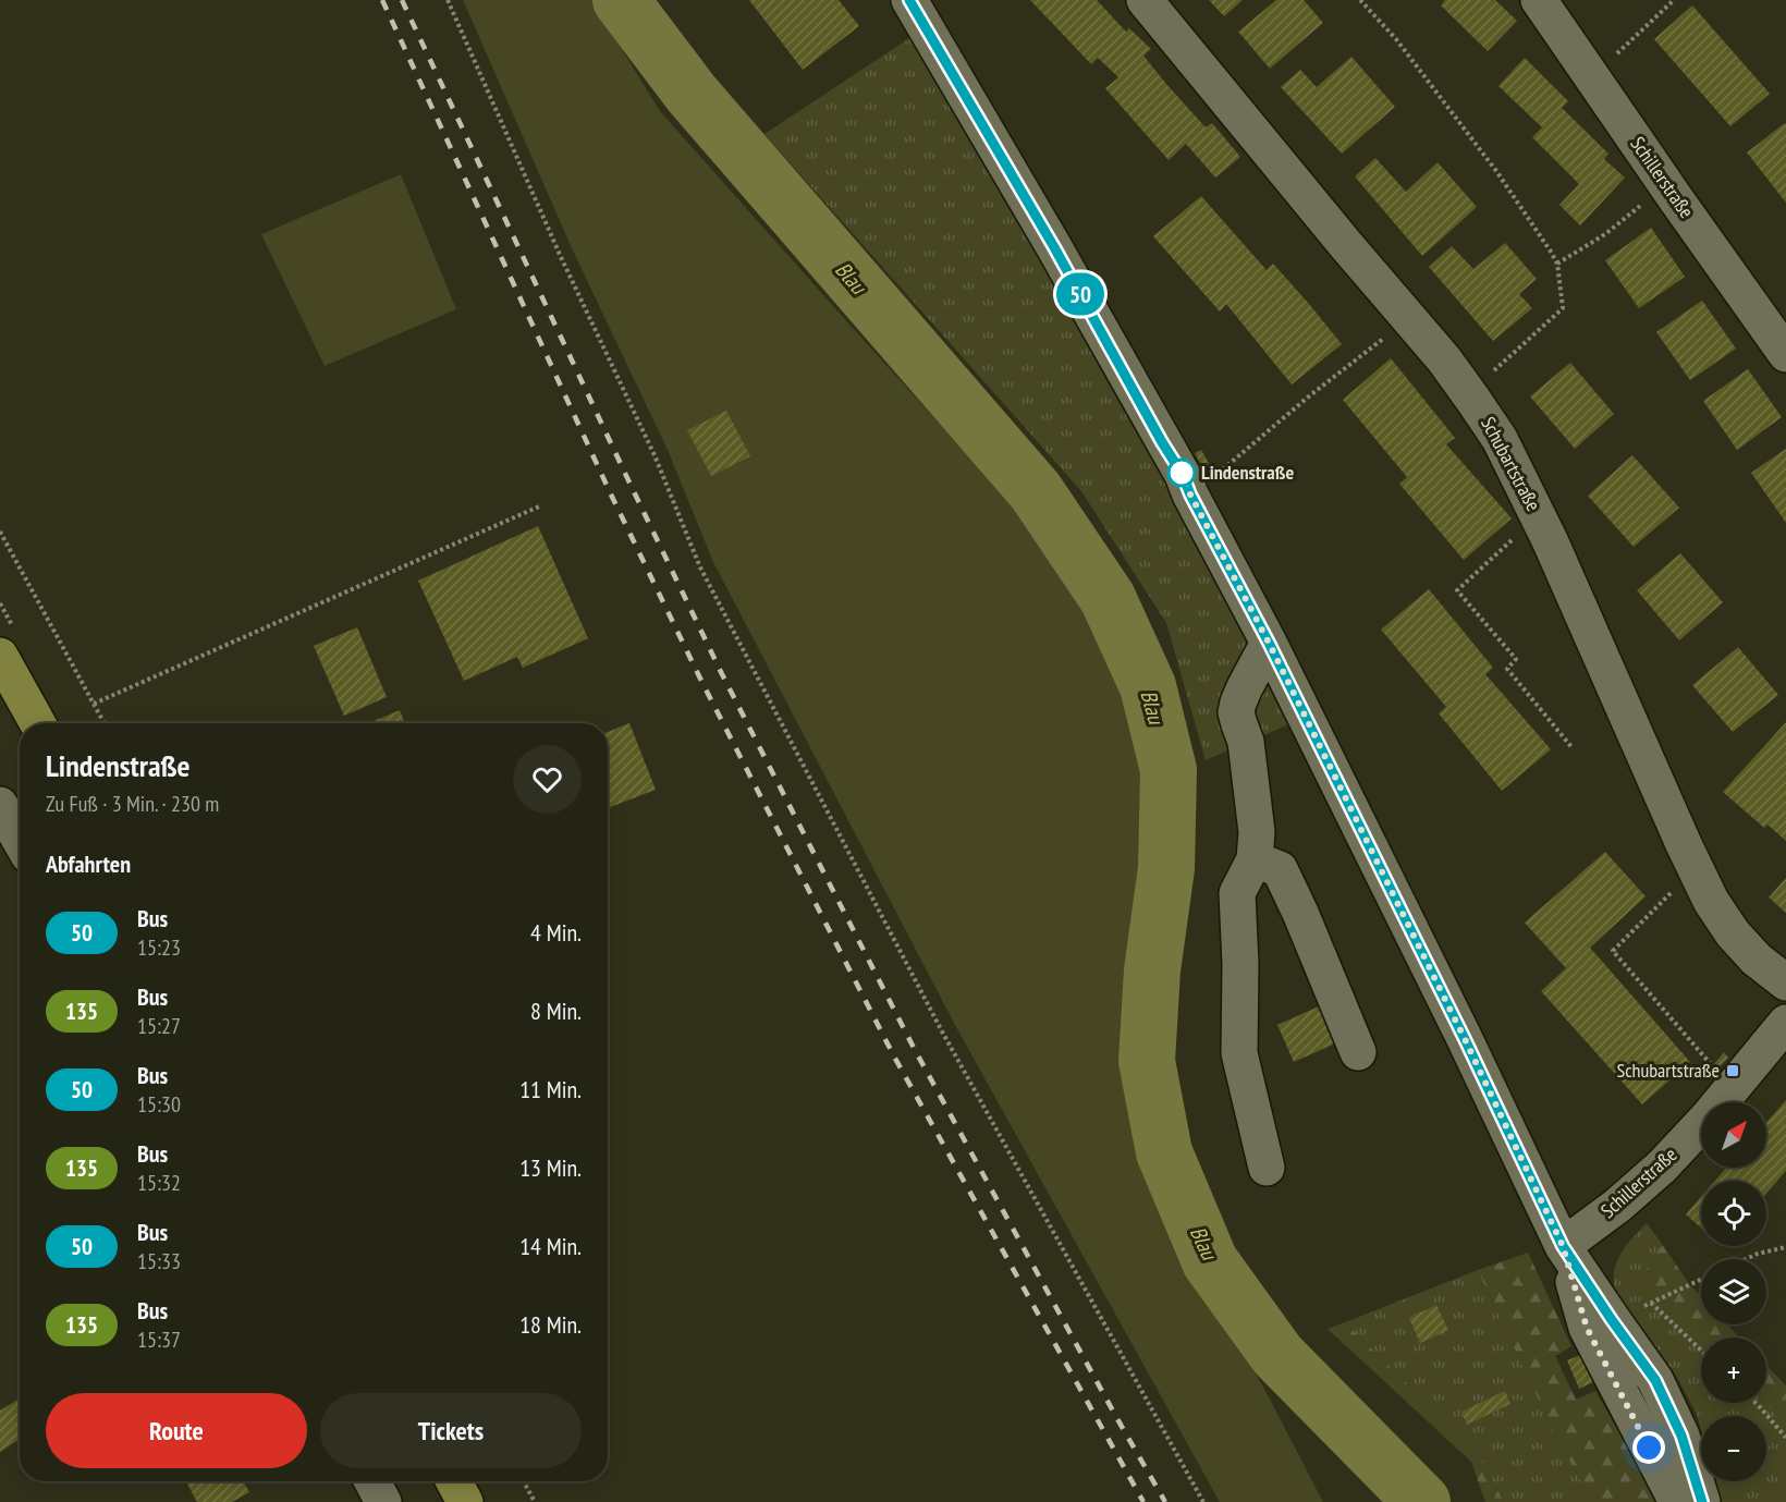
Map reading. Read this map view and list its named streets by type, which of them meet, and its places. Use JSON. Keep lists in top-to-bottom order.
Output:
{
  "streets": {
    "street": ["Schillerstraße", "Schubartstraße"]
  },
  "water": ["Blau"],
  "places": {
    "other": ["Lindenstraße"],
    "transit": ["Schubartstraße"]
  },
  "lines": ["bus line 50"],
  "north": "top right",
  "page": {
    "on_map": "50",
    "heading": [
      ["Lindenstraße", "Zu Fuß · 3 Min. · 230 m"],
      "Abfahrten"
    ],
    "list": [
      {
        "mark": "50",
        "name": "Bus",
        "note": "15:23",
        "value": "4 Min."
      },
      {
        "mark": "135",
        "name": "Bus",
        "note": "15:27",
        "value": "8 Min."
      },
      {
        "mark": "50",
        "name": "Bus",
        "note": "15:30",
        "value": "11 Min."
      },
      {
        "mark": "135",
        "name": "Bus",
        "note": "15:32",
        "value": "13 Min."
      },
      {
        "mark": "50",
        "name": "Bus",
        "note": "15:33",
        "value": "14 Min."
      },
      {
        "mark": "135",
        "name": "Bus",
        "note": "15:37",
        "value": "18 Min."
      }
    ],
    "map_buttons": ["+", "−"],
    "buttons": ["Route", "Tickets"]
  }
}
